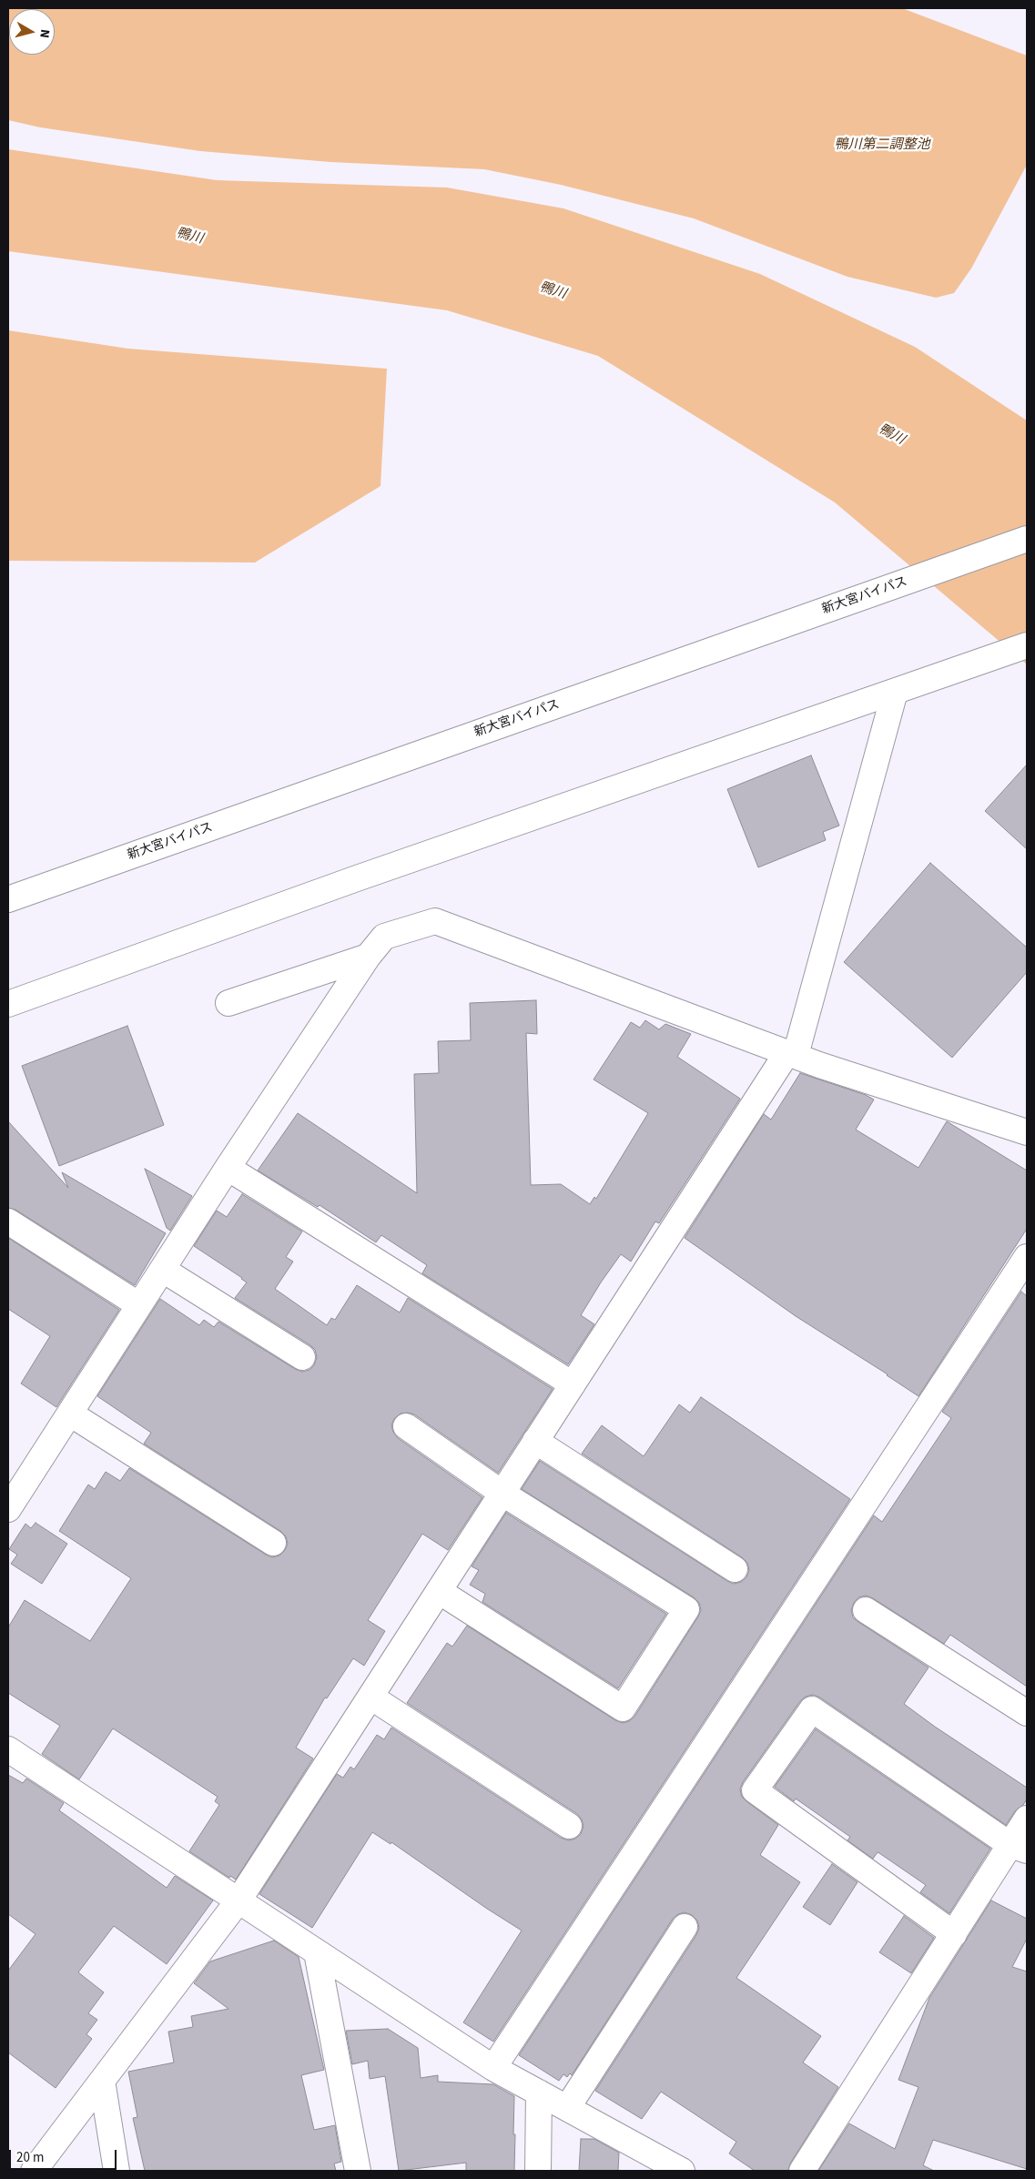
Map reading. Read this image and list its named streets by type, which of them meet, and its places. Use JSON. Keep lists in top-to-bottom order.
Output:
{
  "streets": {
    "main road": ["新大宮バイパス"]
  },
  "water": ["鴨川第二調整池", "鴨川"],
  "scale_bar": "20 m",
  "north": "right"
}
